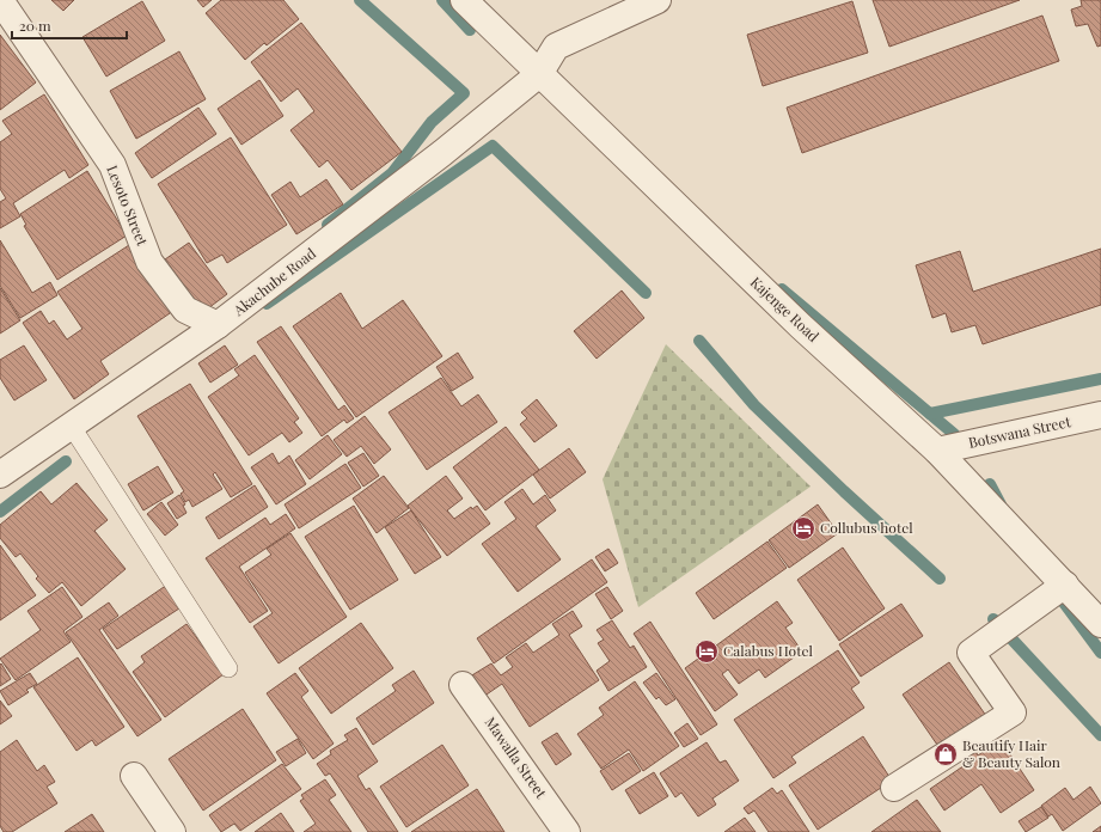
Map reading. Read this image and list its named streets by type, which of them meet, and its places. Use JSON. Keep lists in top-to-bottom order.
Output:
{
  "streets": {
    "street": [
      "Lesoto Street",
      "Akachube Road",
      "Kajenge Road",
      "Botswana Street",
      "Mawalla Street"
    ]
  },
  "crossings": [
    ["Lesoto Street", "Akachube Road"],
    ["Akachube Road", "Kajenge Road"],
    ["Kajenge Road", "Botswana Street"]
  ],
  "places": {
    "hotel": ["Collubus hotel", "Calabus Hotel"],
    "shop": ["Beautify Hair & Beauty Salon"]
  },
  "scale_bar": "20 m"
}
